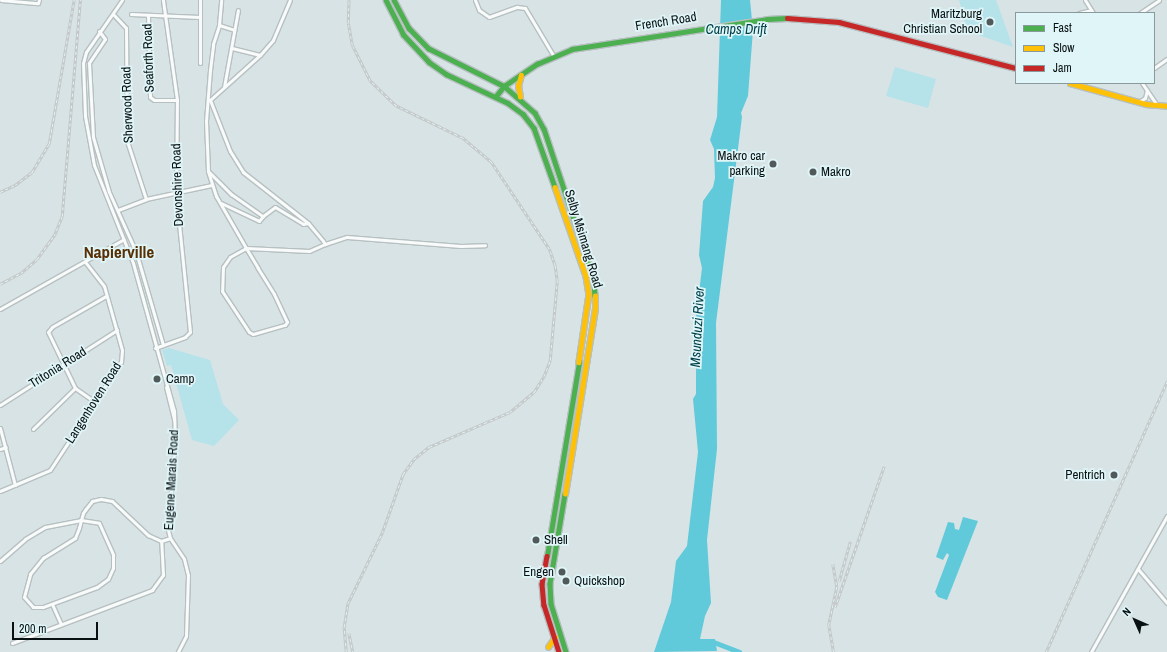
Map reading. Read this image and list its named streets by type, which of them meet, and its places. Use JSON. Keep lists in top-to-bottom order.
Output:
{
  "streets": {
    "main road": ["French Road", "Selby Msimang Road"],
    "street": [
      "Seaforth Road",
      "Sherwood Road",
      "Devonshire Road",
      "Tritonia Road",
      "Langenhoven Road",
      "Eugene Marais Road"
    ]
  },
  "crossings": [
    ["French Road", "Selby Msimang Road"],
    ["Seaforth Road", "Devonshire Road"],
    ["Sherwood Road", "Eugene Marais Road"],
    ["Devonshire Road", "Eugene Marais Road"],
    ["Tritonia Road", "Langenhoven Road"]
  ],
  "districts": ["Napierville"],
  "water": ["Camps Drift", "Msunduzi River"],
  "places": [
    "Maritzburg Christian School",
    "Makro car parking",
    "Makro",
    "Camp",
    "Pentrich",
    "Shell",
    "Engen",
    "Quickshop"
  ],
  "legend": ["Fast", "Slow", "Jam"],
  "scale_bar": "200 m",
  "north": "top left"
}
